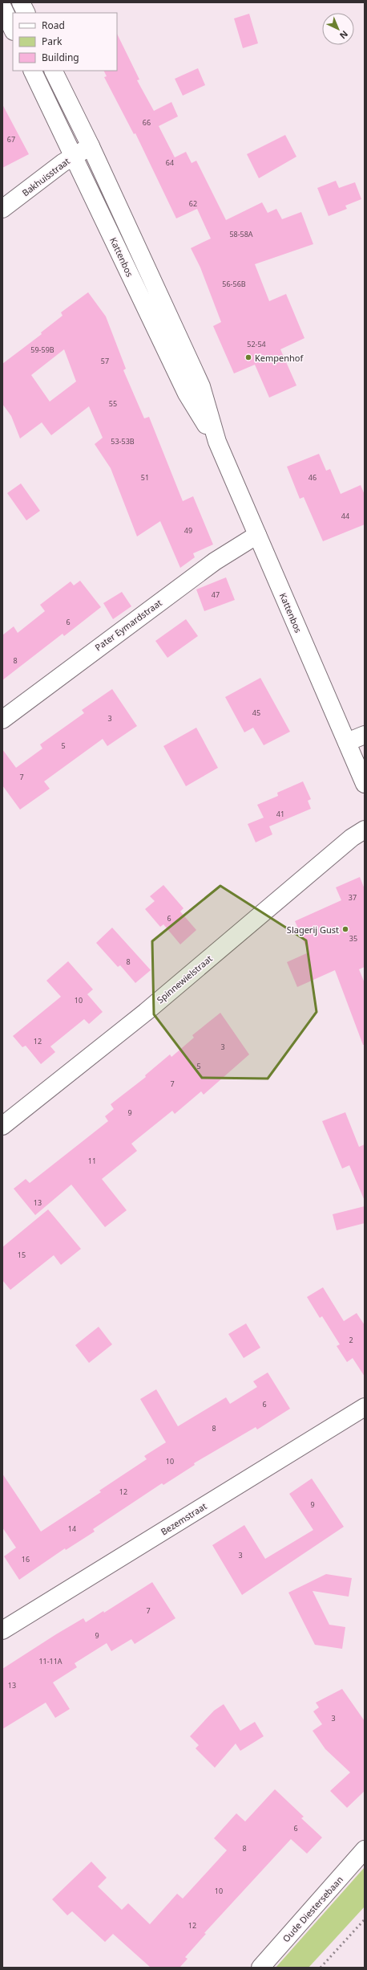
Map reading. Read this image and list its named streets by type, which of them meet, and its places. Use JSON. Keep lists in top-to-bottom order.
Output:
{
  "streets": {
    "street": [
      "Bakhuisstraat",
      "Kattenbos",
      "Pater Eymardstraat",
      "Spinnewielstraat",
      "Bezemstraat",
      "Oude Diestersebaan"
    ]
  },
  "crossings": [
    ["Bakhuisstraat", "Kattenbos"],
    ["Kattenbos", "Pater Eymardstraat"]
  ],
  "places": ["Kempenhof", "Slagerij Gust"],
  "house_numbers": [
    "66",
    "67",
    "64",
    "62",
    "58-58A",
    "56-56B",
    "52-54",
    "59-59B",
    "57",
    "55",
    "53-53B",
    "51",
    "46",
    "44",
    "49",
    "47",
    "6",
    "8",
    "45",
    "3",
    "5",
    "7",
    "41",
    "37",
    "6",
    "35",
    "8",
    "10",
    "12",
    "3",
    "5",
    "7",
    "9",
    "11",
    "13",
    "15",
    "2",
    "6",
    "8",
    "10",
    "12",
    "9",
    "14",
    "3",
    "16",
    "7",
    "9",
    "11-11A",
    "13",
    "3",
    "6",
    "8",
    "10",
    "12"
  ],
  "legend": ["Road", "Park", "Building"],
  "north": "bottom right"
}
